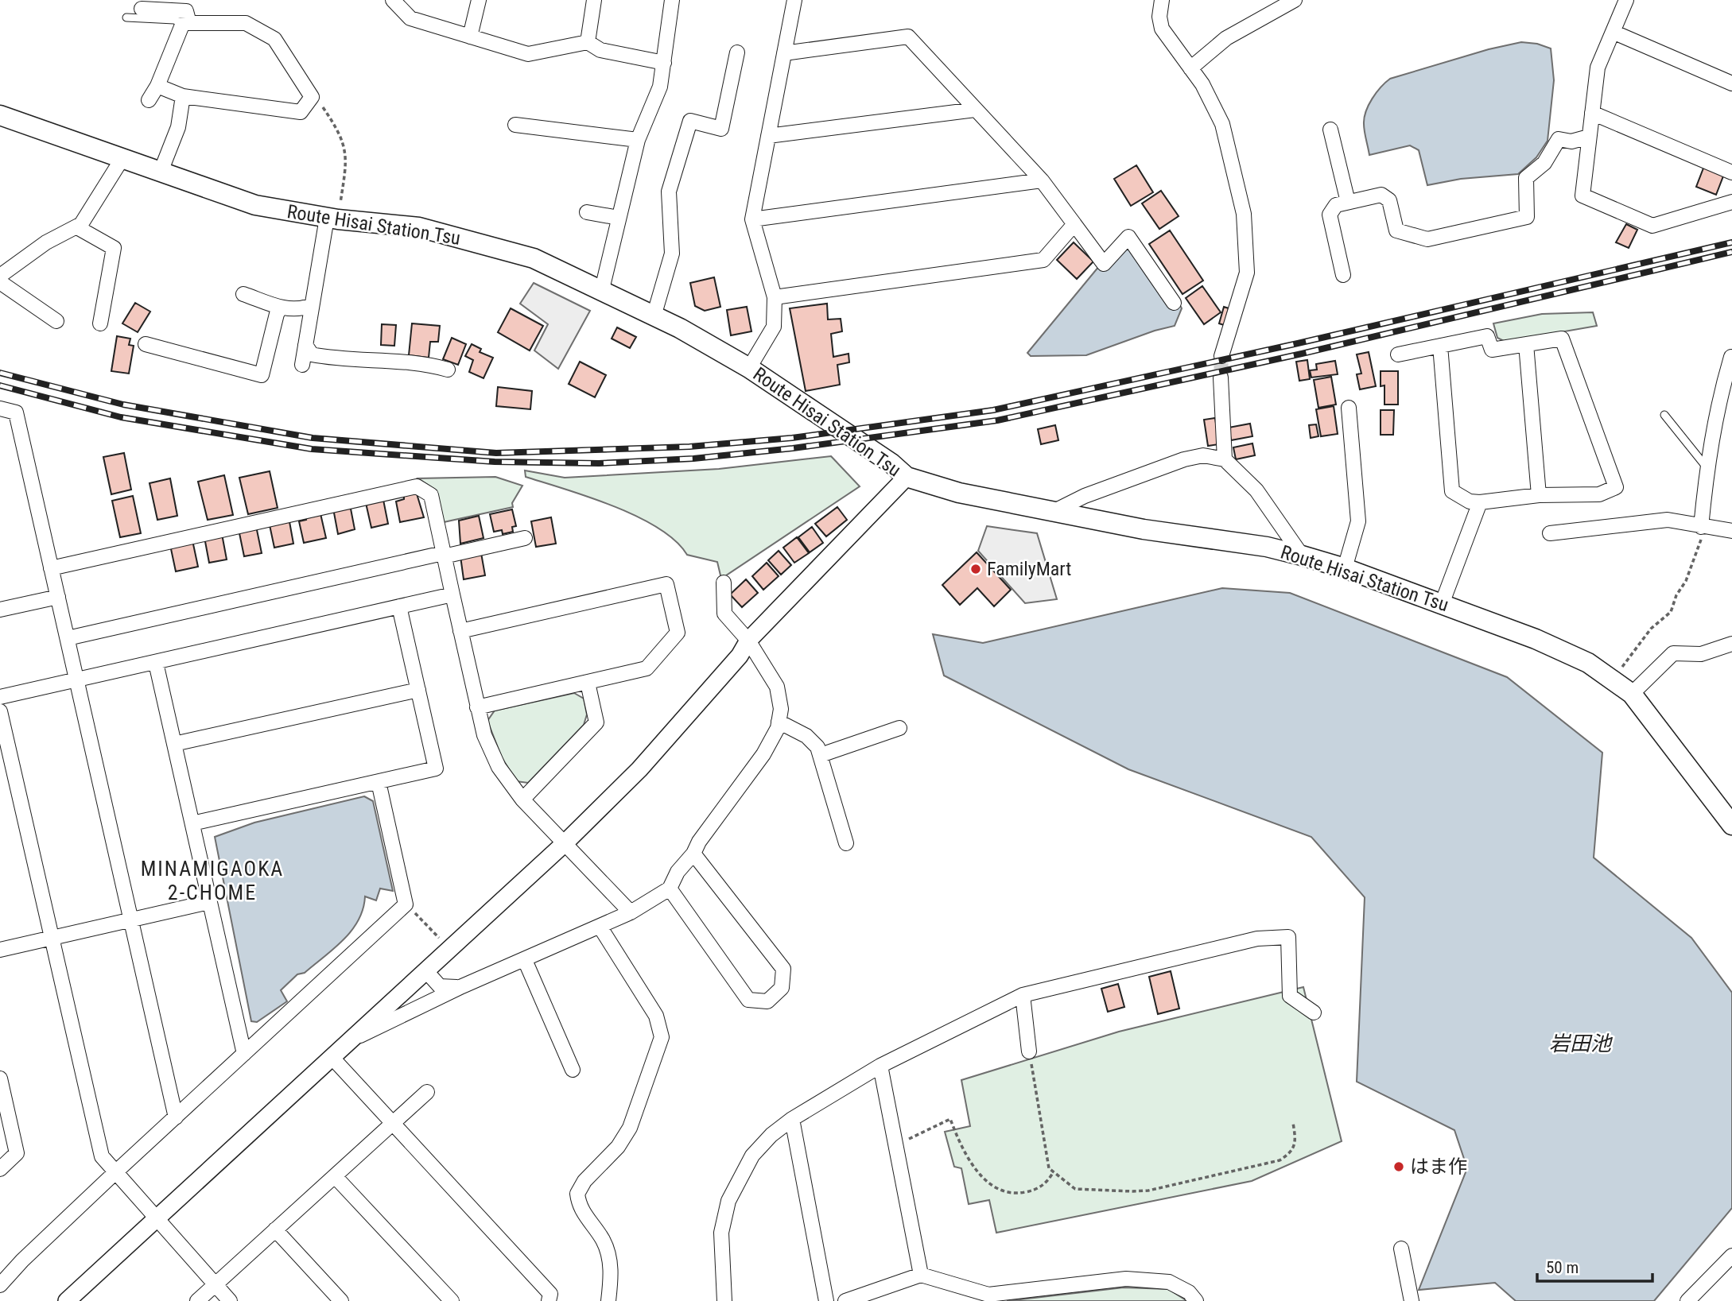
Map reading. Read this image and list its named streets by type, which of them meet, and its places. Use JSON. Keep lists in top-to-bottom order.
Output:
{
  "streets": {
    "main road": ["Route Hisai Station Tsu"]
  },
  "districts": ["MINAMIGAOKA 2-CHOME"],
  "water": ["岩田池"],
  "places": ["FamilyMart", "はま作"],
  "scale_bar": "50 m"
}
